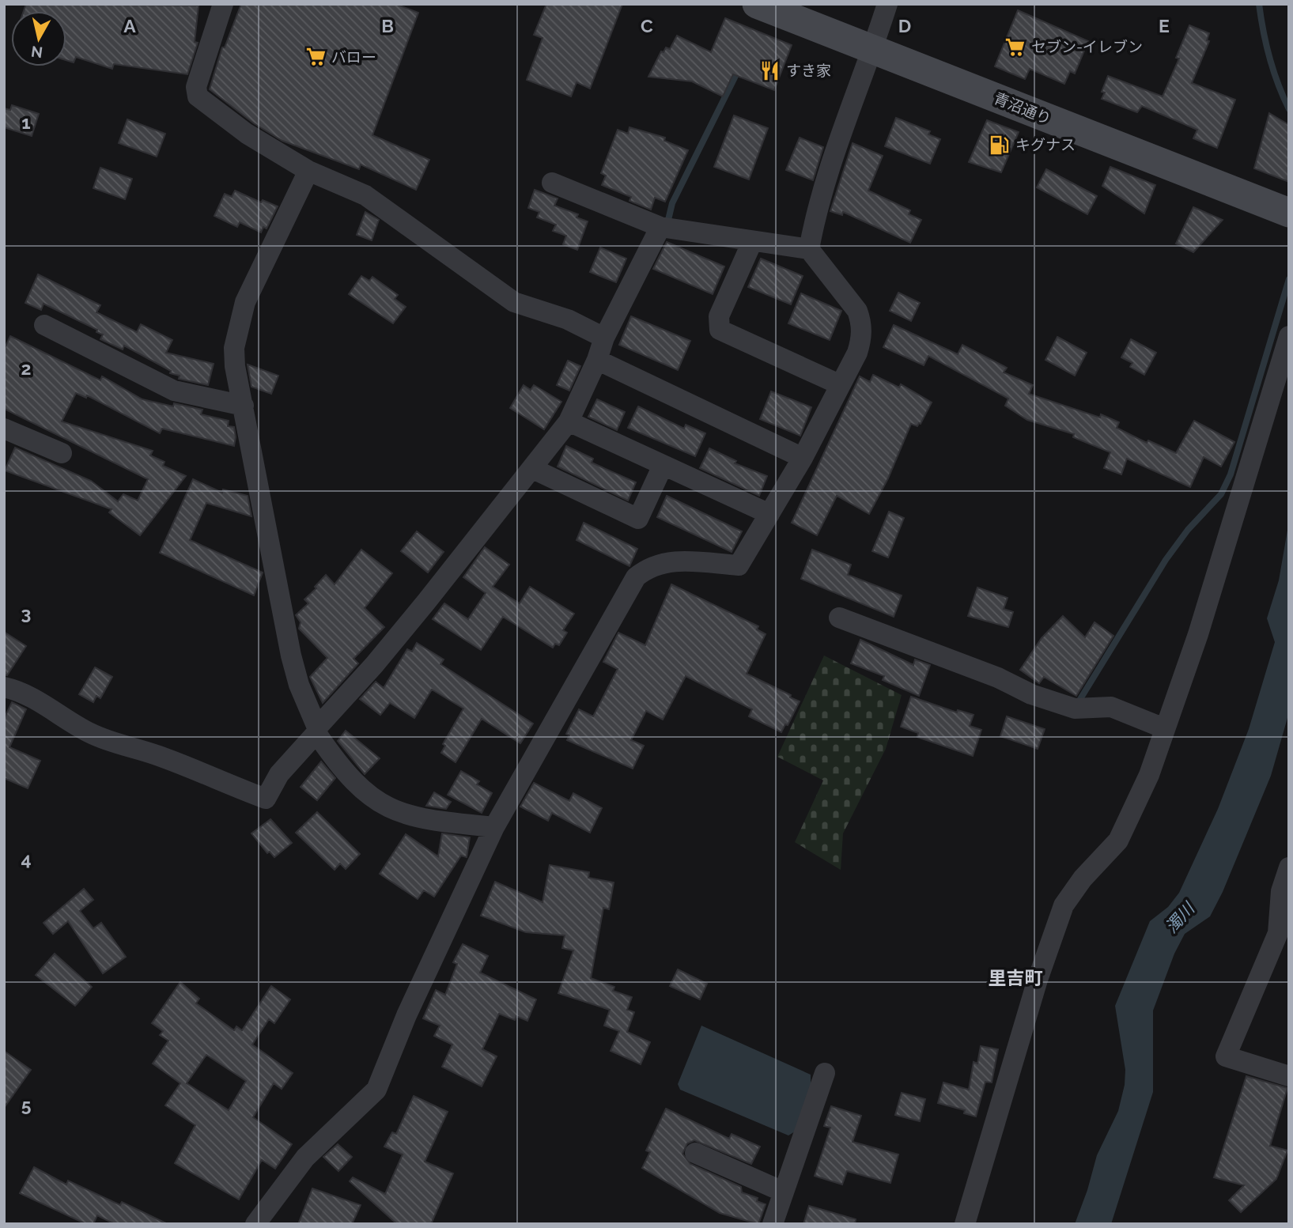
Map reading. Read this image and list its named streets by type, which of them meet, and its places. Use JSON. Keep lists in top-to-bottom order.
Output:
{
  "streets": {
    "street": ["青沼通り"]
  },
  "districts": ["里吉町"],
  "water": ["濁川"],
  "places": {
    "supermarket": ["セブン-イレブン", "バロー"],
    "restaurant": ["すき家"],
    "fuel station": ["キグナス"]
  },
  "north": "bottom",
  "grid": {
    "columns": [
      "A",
      "B",
      "C",
      "D",
      "E"
    ],
    "rows": [
      "1",
      "2",
      "3",
      "4",
      "5"
    ]
  }
}
